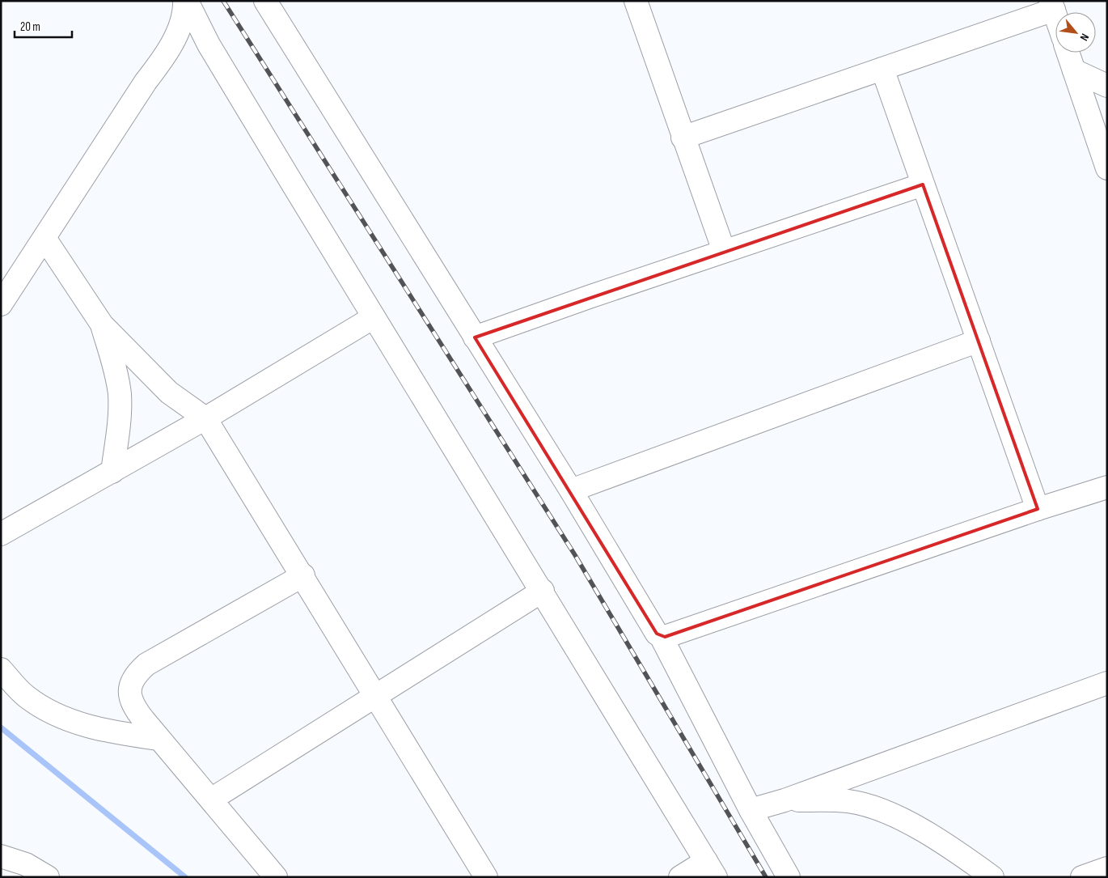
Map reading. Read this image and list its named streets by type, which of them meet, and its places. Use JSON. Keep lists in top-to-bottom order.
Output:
{
  "scale_bar": "20 m",
  "north": "bottom right"
}
